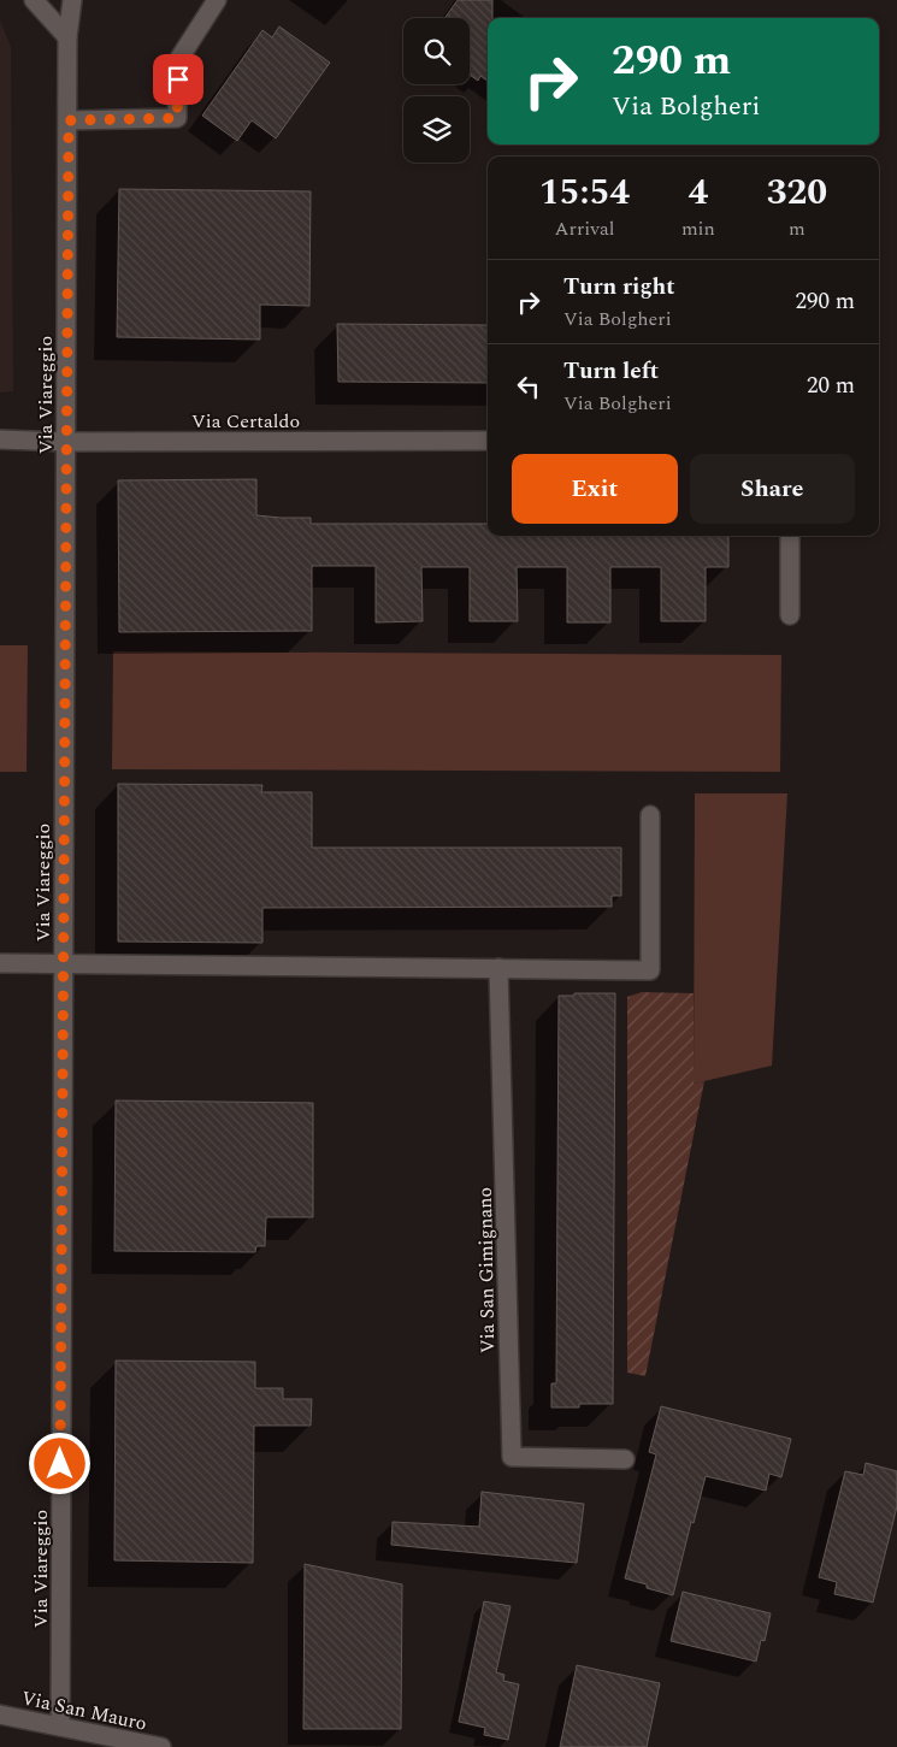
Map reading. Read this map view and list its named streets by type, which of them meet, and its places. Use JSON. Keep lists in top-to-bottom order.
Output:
{
  "streets": {
    "street": [
      "Via Viareggio",
      "Via Certaldo",
      "Via San Gimignano",
      "Via San Mauro"
    ]
  },
  "crossings": [
    ["Via Viareggio", "Via Certaldo"],
    ["Via Viareggio", "Via San Mauro"]
  ],
  "page": {
    "turn": ["290 m", "Via Bolgheri"],
    "eta": [
      "15:54",
      "Arrival",
      "4",
      "min",
      "320",
      "m"
    ],
    "list": [
      {
        "name": "Turn right",
        "note": "Via Bolgheri",
        "value": "290 m"
      },
      {
        "name": "Turn left",
        "note": "Via Bolgheri",
        "value": "20 m"
      }
    ],
    "buttons": ["Exit", "Share"]
  }
}
